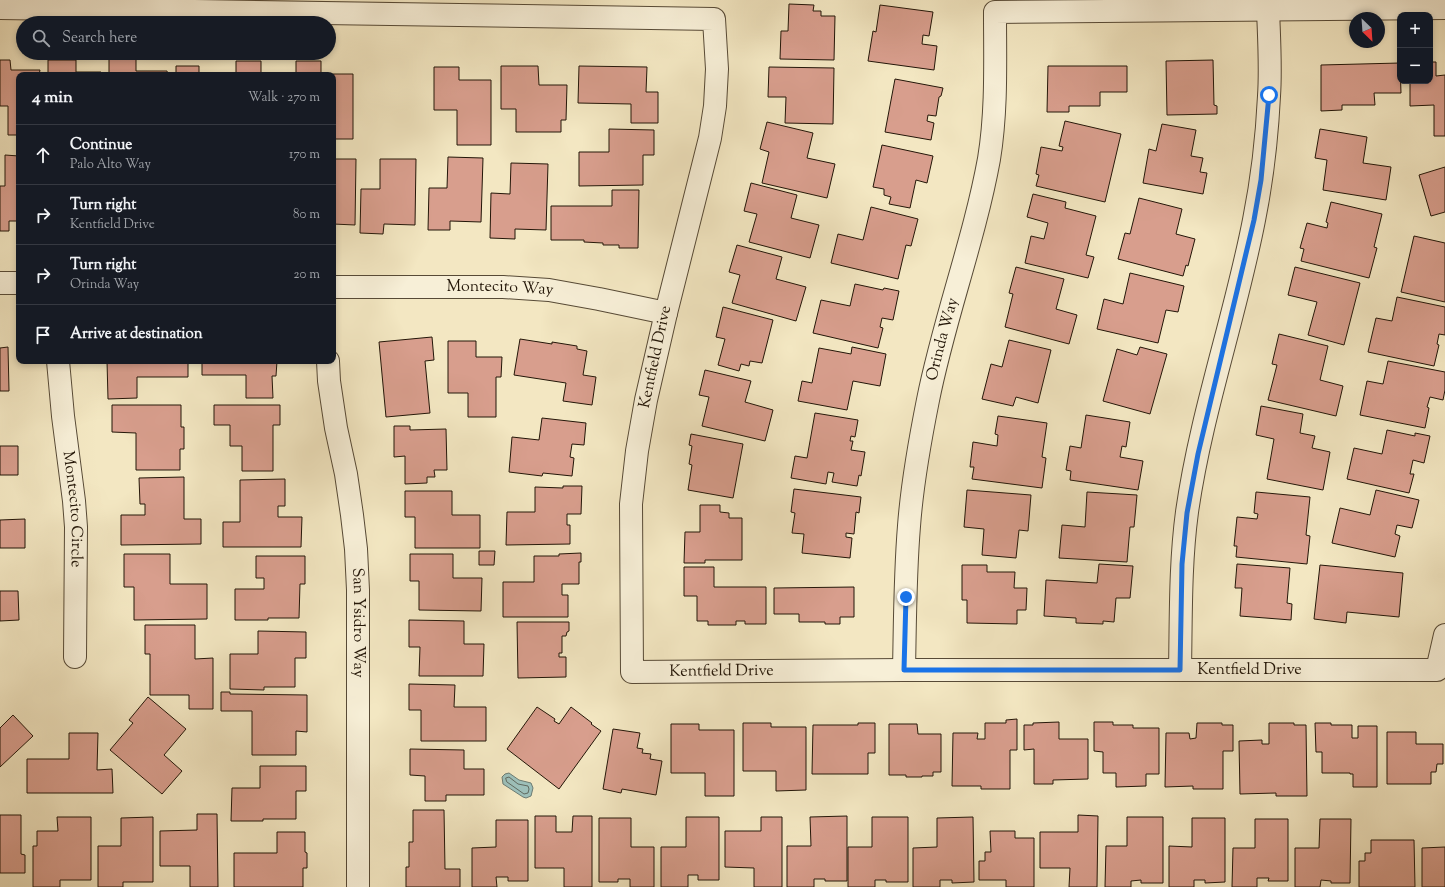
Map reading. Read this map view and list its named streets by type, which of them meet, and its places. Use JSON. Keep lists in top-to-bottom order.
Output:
{
  "streets": {
    "street": [
      "Montecito Way",
      "Orinda Way",
      "Kentfield Drive",
      "Montecito Circle",
      "San Ysidro Way"
    ]
  },
  "crossings": [
    ["Montecito Way", "Kentfield Drive"],
    ["Orinda Way", "Kentfield Drive"]
  ],
  "north": "bottom right",
  "page": {
    "map_buttons": ["+", "−"],
    "search": "Search here",
    "heading": ["4 min", "Walk · 270 m"],
    "list": [
      ["Continue", "Palo Alto Way", "170 m"],
      ["Turn right", "Kentfield Drive", "80 m"],
      ["Turn right", "Orinda Way", "20 m"],
      "Arrive at destination"
    ]
  }
}
